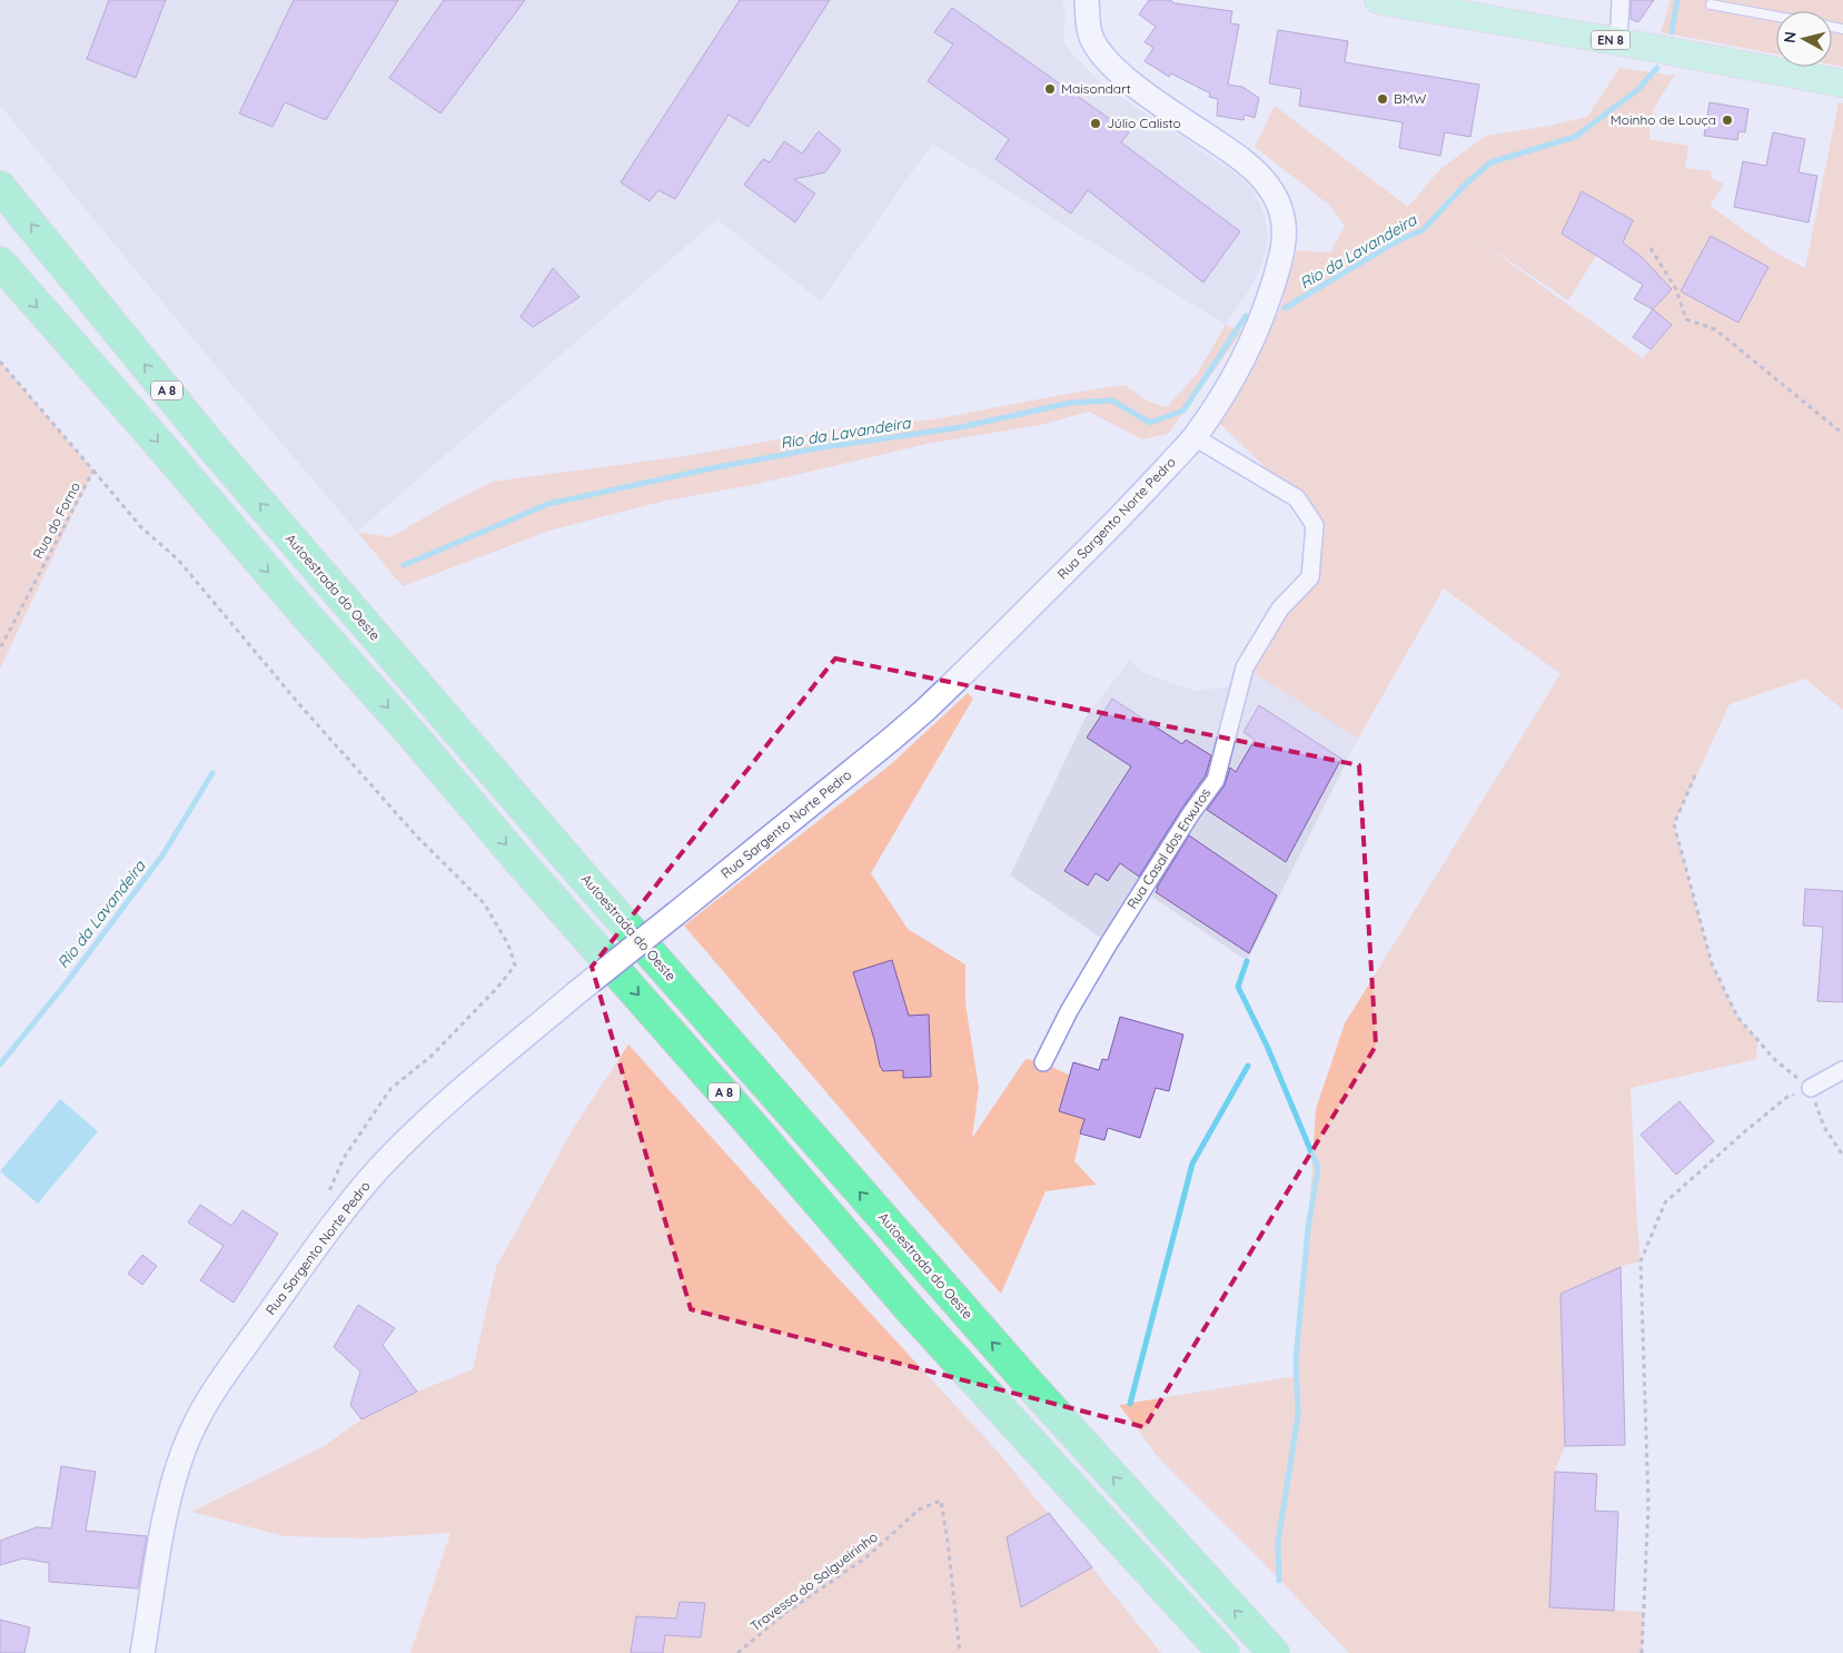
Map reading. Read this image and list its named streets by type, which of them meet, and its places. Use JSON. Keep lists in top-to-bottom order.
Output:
{
  "streets": {
    "highway": ["A 8", "Autoestrada do Oeste"],
    "main road": ["EN 8"],
    "street": ["Rua Sargento Norte Pedro", "Rua Casal dos Enxutos"],
    "path": ["Rua do Forno", "Travessa do Salgueirinho"]
  },
  "crossings": [
    ["Rua Sargento Norte Pedro", "Rua Casal dos Enxutos"]
  ],
  "water": ["Rio da Lavandeira"],
  "places": [
    "Maisondart",
    "BMW",
    "Moinho de Louça",
    "Júlio Calisto"
  ],
  "north": "left"
}
